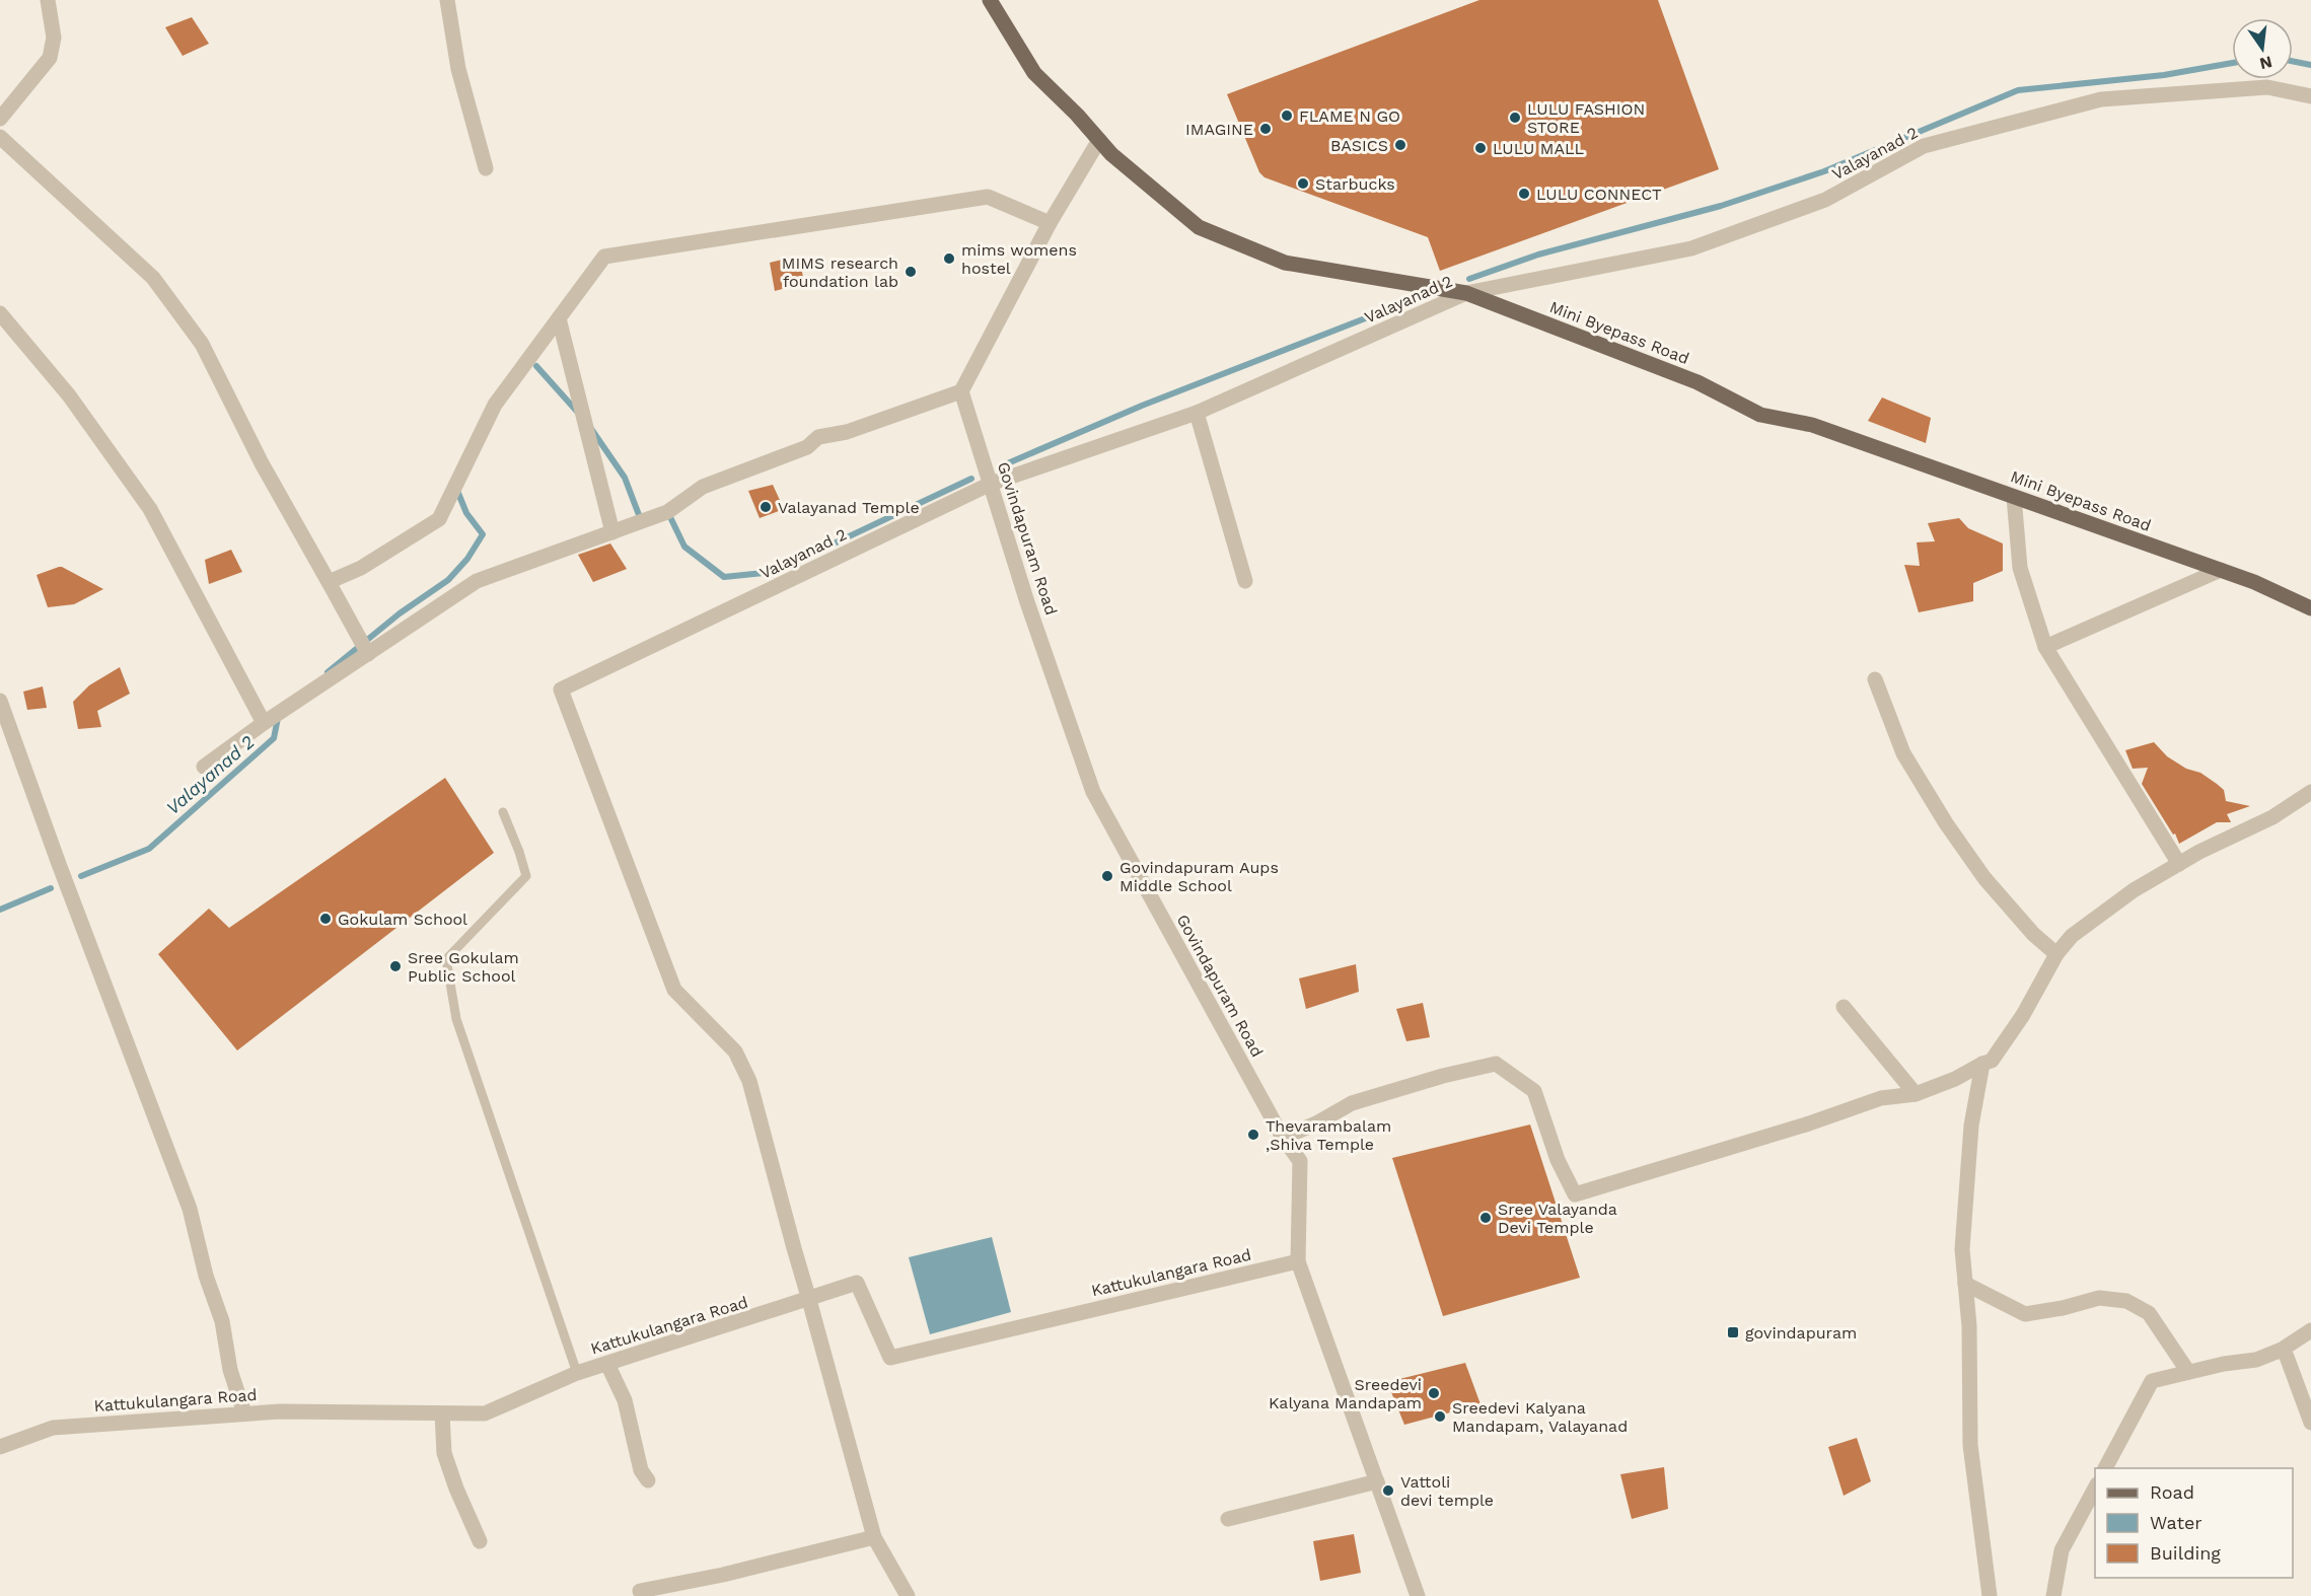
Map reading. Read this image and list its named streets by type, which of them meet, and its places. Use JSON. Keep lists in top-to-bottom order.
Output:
{
  "streets": {
    "main road": ["Mini Byepass Road"],
    "street": ["Valayanad 2", "Govindapuram Road", "Kattukulangara Road"]
  },
  "crossings": [
    ["Valayanad 2", "Mini Byepass Road"],
    ["Valayanad 2", "Govindapuram Road"],
    ["Valayanad 2", "Kattukulangara Road"],
    ["Govindapuram Road", "Kattukulangara Road"]
  ],
  "water": ["Valayanad 2"],
  "places": {
    "other": [
      "FLAME N GO",
      "LULU FASHION STORE",
      "IMAGINE",
      "BASICS",
      "LULU MALL",
      "Starbucks",
      "LULU CONNECT",
      "mims womens hostel",
      "MIMS research foundation lab",
      "Valayanad Temple",
      "Govindapuram Aups Middle School",
      "Gokulam School",
      "Sree Gokulam Public School",
      "Thevarambalam ,Shiva Temple",
      "Sree Valayanda Devi Temple",
      "Sreedevi Kalyana Mandapam",
      "Sreedevi Kalyana Mandapam, Valayanad",
      "Vattoli devi temple"
    ],
    "transit": ["govindapuram"]
  },
  "legend": ["Road", "Water", "Building"],
  "north": "bottom"
}
